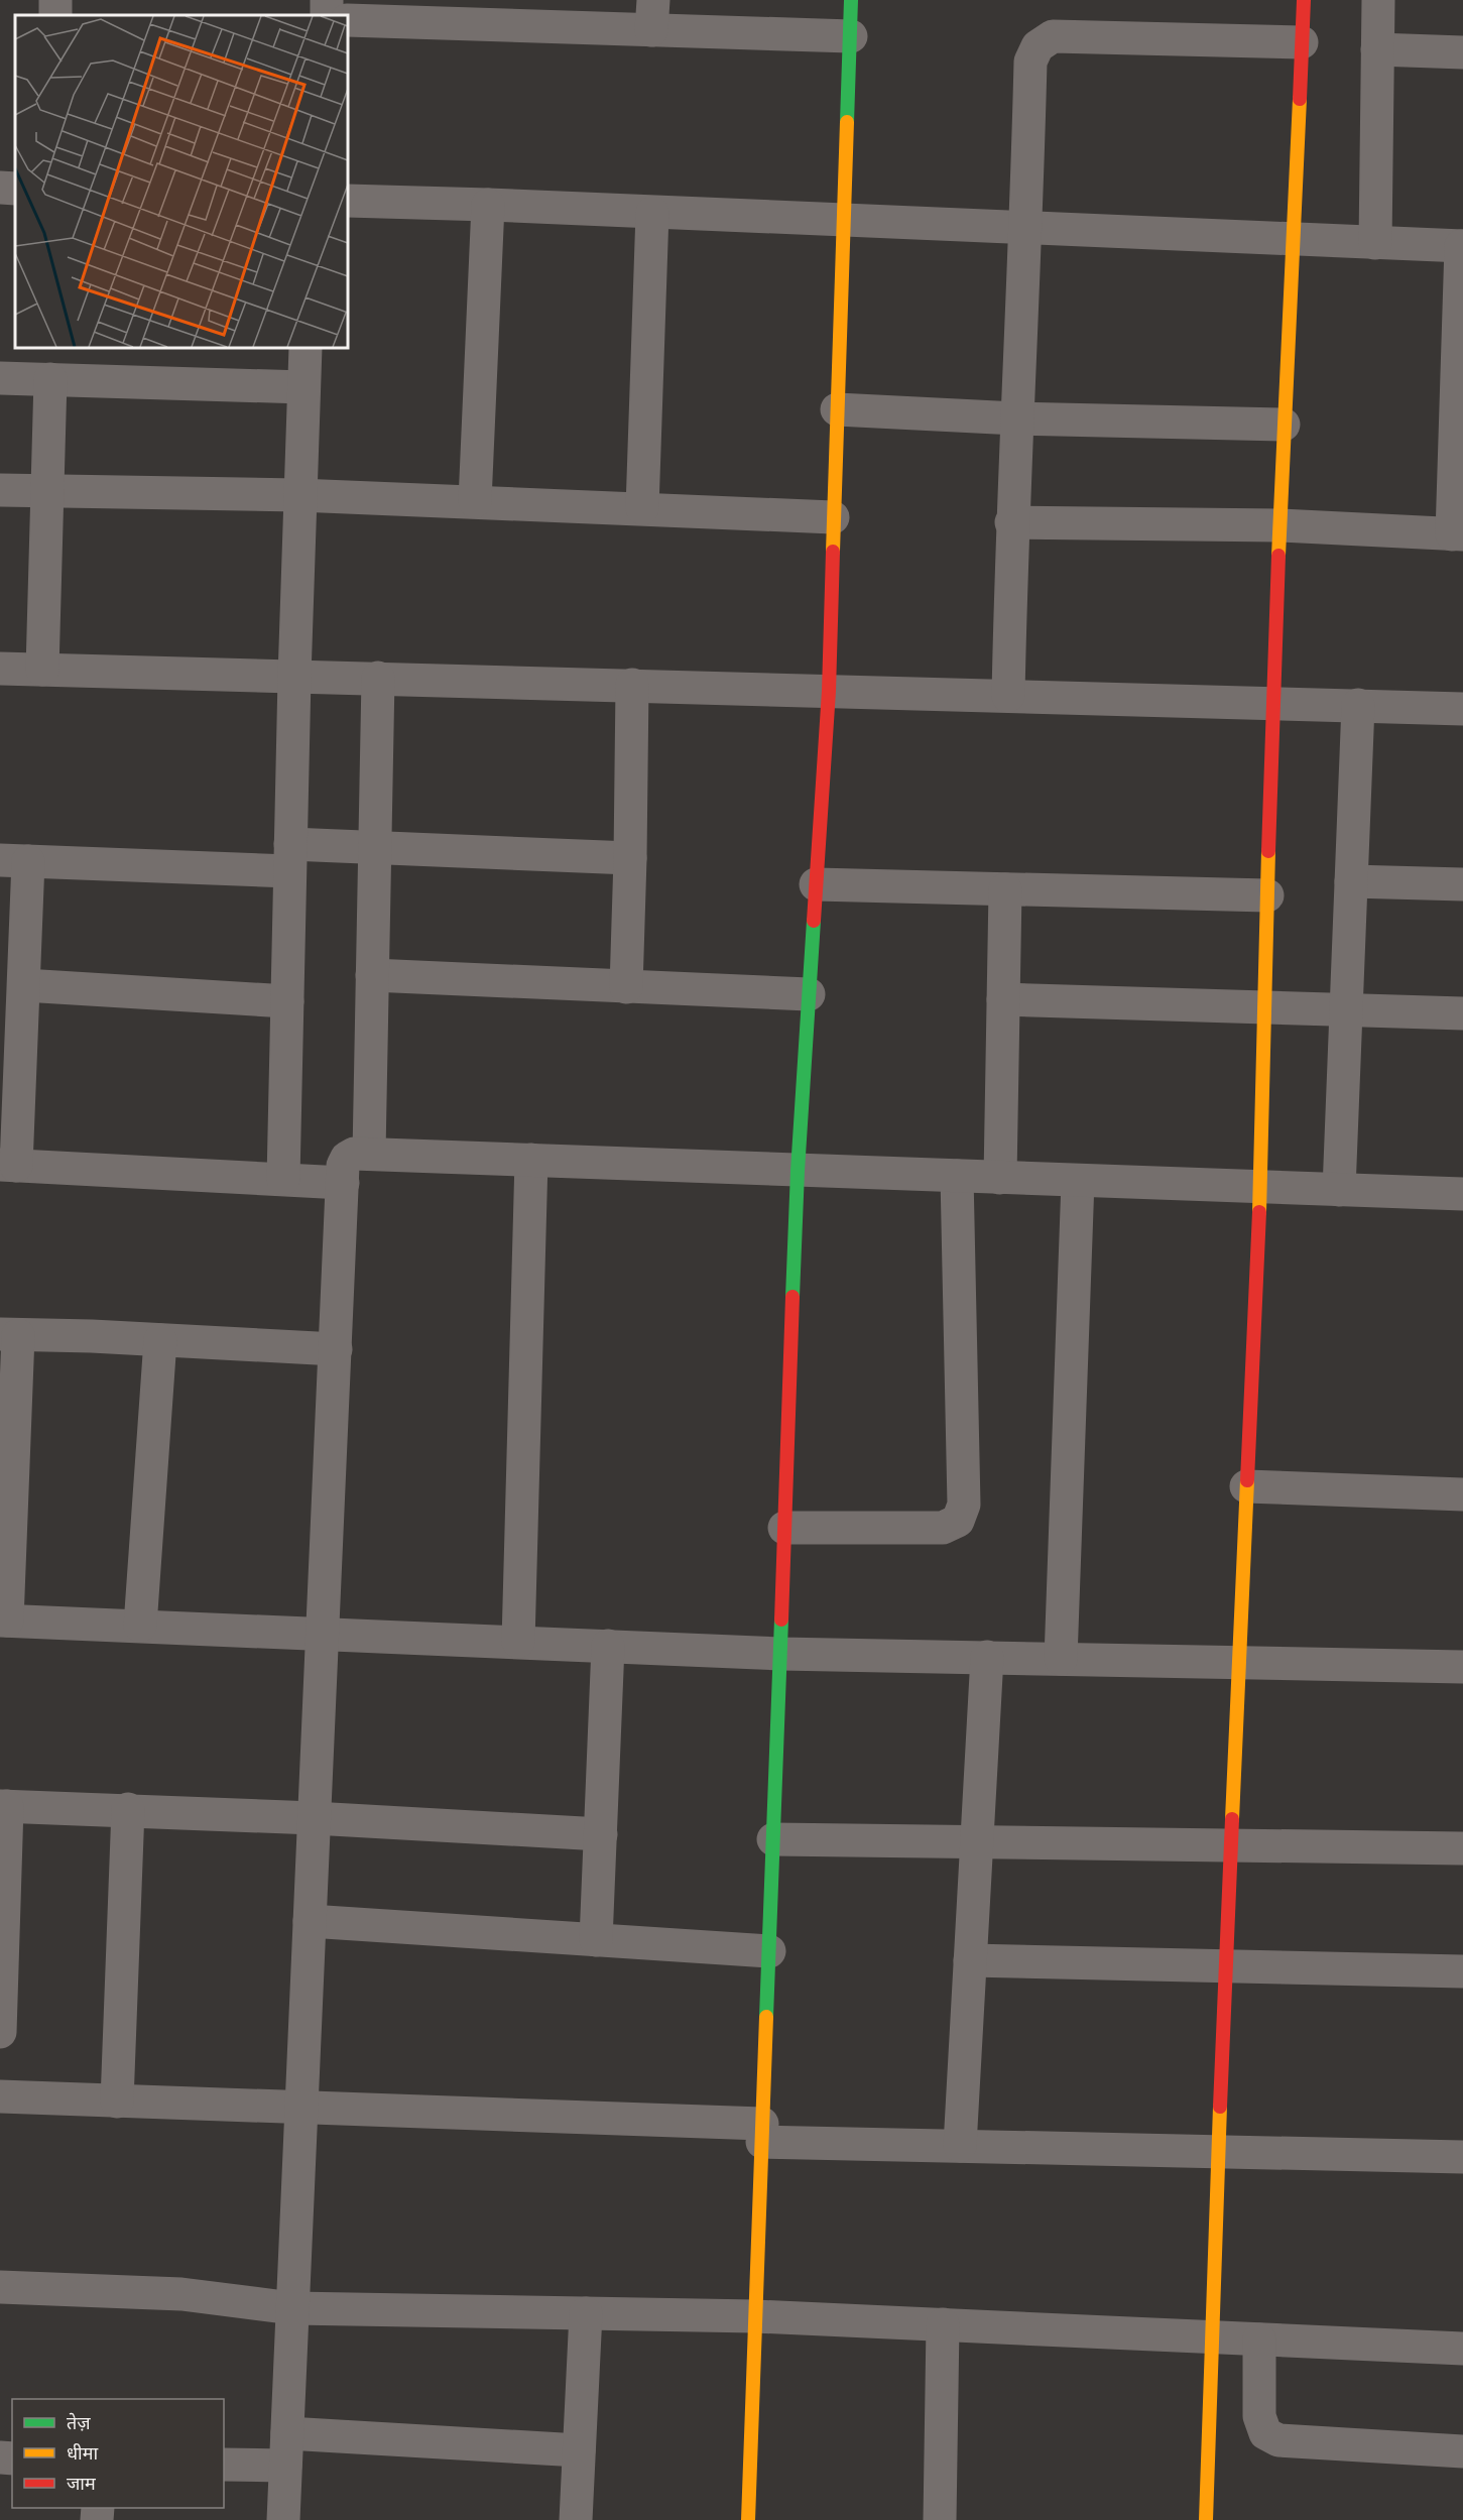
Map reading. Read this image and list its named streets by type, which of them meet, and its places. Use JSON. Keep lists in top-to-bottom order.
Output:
{
  "legend": ["तेज़", "धीमा", "जाम"]
}
